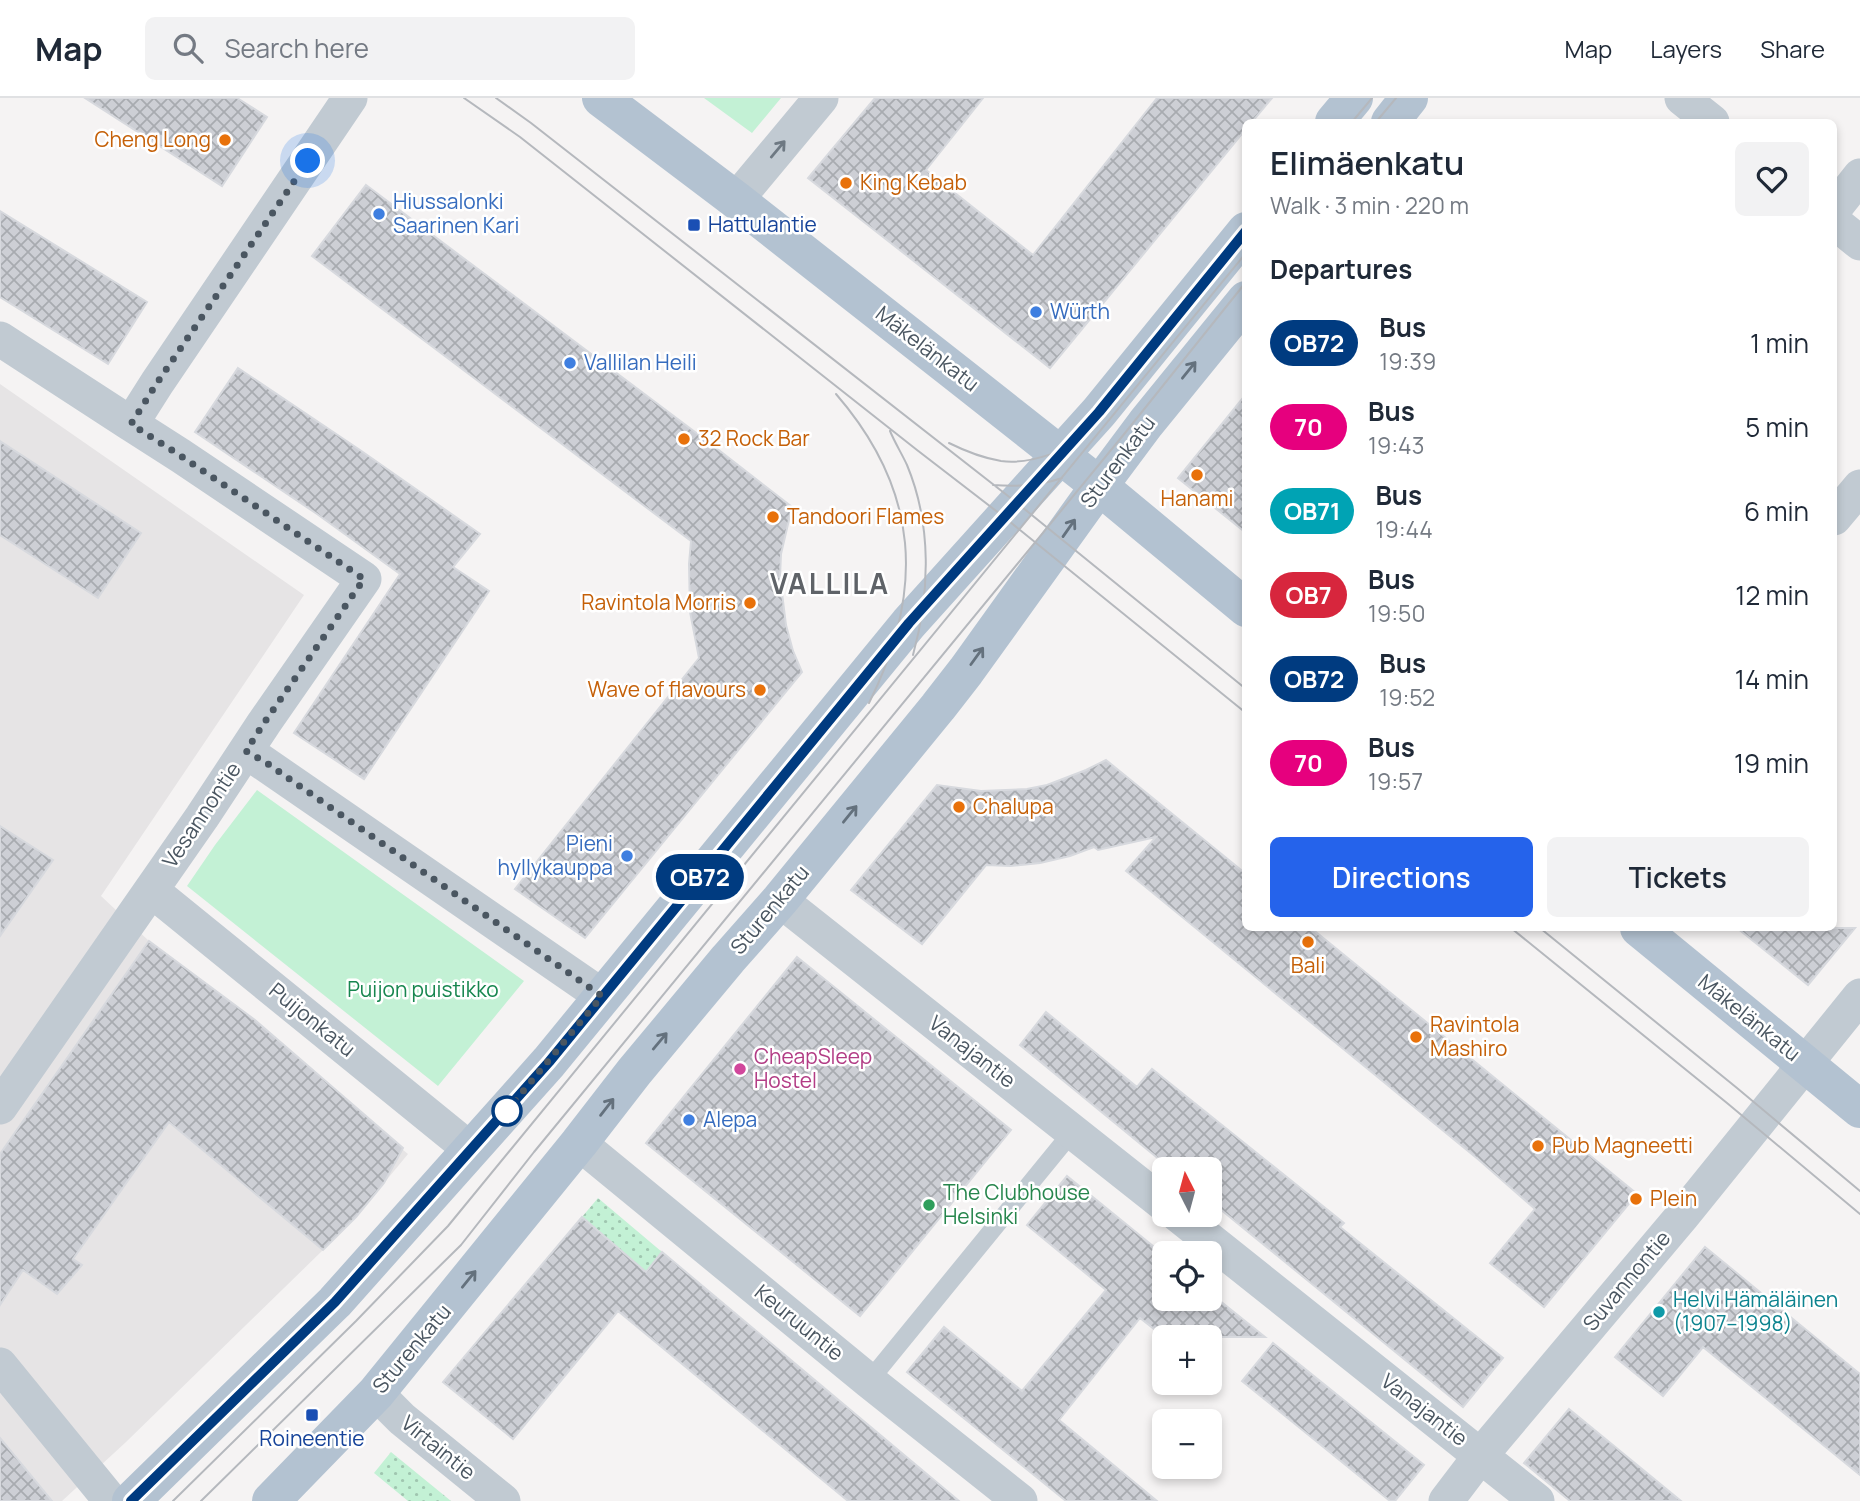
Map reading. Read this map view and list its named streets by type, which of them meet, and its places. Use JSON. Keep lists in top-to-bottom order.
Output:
{
  "streets": {
    "main road": ["Mäkelänkatu", "Sturenkatu"],
    "street": [
      "Vesannontie",
      "Puijonkatu",
      "Vanajantie",
      "Suvannontie",
      "Keuruuntie",
      "Virtaintie"
    ]
  },
  "crossings": [
    ["Mäkelänkatu", "Sturenkatu"],
    ["Mäkelänkatu", "Suvannontie"],
    ["Sturenkatu", "Vanajantie"],
    ["Sturenkatu", "Keuruuntie"],
    ["Sturenkatu", "Virtaintie"],
    ["Vesannontie", "Puijonkatu"],
    ["Vanajantie", "Suvannontie"]
  ],
  "districts": ["VALLILA"],
  "parks": ["Puijon puistikko"],
  "places": {
    "other": [
      "Cheng Long",
      "King Kebab",
      "Hiussalonki Saarinen Kari",
      "Würth",
      "Vallilan Heili",
      "32 Rock Bar",
      "Hanami",
      "Tandoori Flames",
      "Ravintola Morris",
      "Wave of flavours",
      "Chalupa",
      "Pieni hyllykauppa",
      "Bali",
      "Ravintola Mashiro",
      "CheapSleep Hostel",
      "Alepa",
      "Pub Magneetti",
      "Plein",
      "The Clubhouse Helsinki",
      "Helvi Hämäläinen (1907–1998)"
    ],
    "transit": ["Hattulantie", "Roineentie"]
  },
  "lines": ["bus line OB72"],
  "north": "top",
  "page": {
    "header": "Map",
    "search": "Search here",
    "nav": ["Map", "Layers", "Share"],
    "on_map": "OB72",
    "heading": [
      ["Elimäenkatu", "Walk · 3 min · 220 m"],
      "Departures"
    ],
    "list": [
      {
        "mark": "OB72",
        "name": "Bus",
        "note": "19:39",
        "value": "1 min"
      },
      {
        "mark": "70",
        "name": "Bus",
        "note": "19:43",
        "value": "5 min"
      },
      {
        "mark": "OB71",
        "name": "Bus",
        "note": "19:44",
        "value": "6 min"
      },
      {
        "mark": "OB7",
        "name": "Bus",
        "note": "19:50",
        "value": "12 min"
      },
      {
        "mark": "OB72",
        "name": "Bus",
        "note": "19:52",
        "value": "14 min"
      },
      {
        "mark": "70",
        "name": "Bus",
        "note": "19:57",
        "value": "19 min"
      }
    ],
    "buttons": ["Directions", "Tickets"],
    "map_buttons": ["+", "−"]
  }
}
